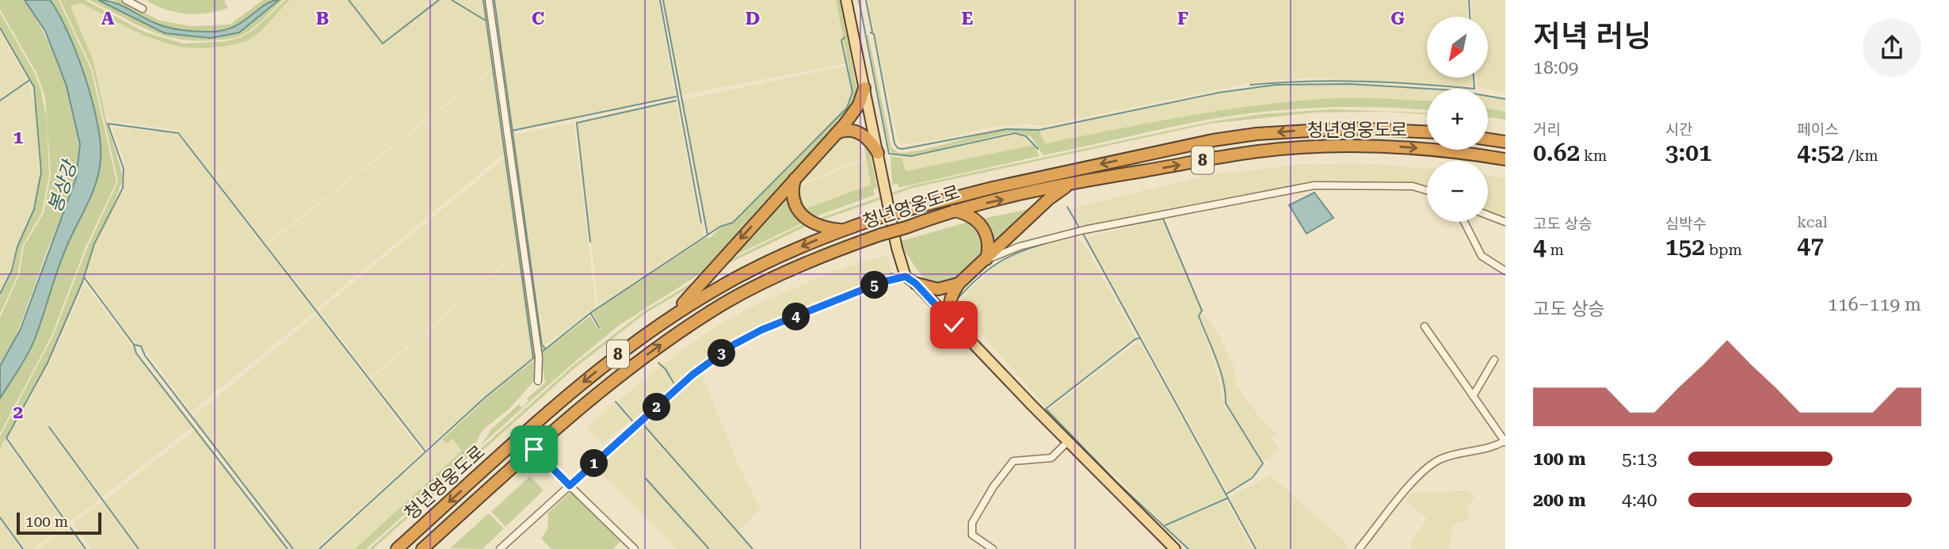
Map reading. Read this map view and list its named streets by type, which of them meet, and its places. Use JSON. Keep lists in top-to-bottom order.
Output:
{
  "streets": {
    "highway": ["청년영웅도로", "8"]
  },
  "water": ["봉상강"],
  "scale_bar": "100 m",
  "north": "bottom left",
  "page": {
    "heading": ["저녁 러닝", "18:09"],
    "map_buttons": ["+", "−"],
    "stats": [
      ["거리", "0.62 km"],
      ["시간", "3:01"],
      ["페이스", "4:52 /km"],
      ["고도 상승", "4 m"],
      ["심박수", "152 bpm"],
      ["kcal", "47"]
    ],
    "pins": [
      "5",
      "4",
      "3",
      "2",
      "1"
    ],
    "chart": ["고도 상승", "116–119 m"],
    "list": [
      {
        "name": "100 m",
        "note": "5:13"
      },
      {
        "name": "200 m",
        "note": "4:40"
      }
    ],
    "scale": "100 m"
  },
  "grid": {
    "columns": [
      "A",
      "B",
      "C",
      "D",
      "E",
      "F",
      "G"
    ],
    "rows": ["1", "2"]
  }
}
